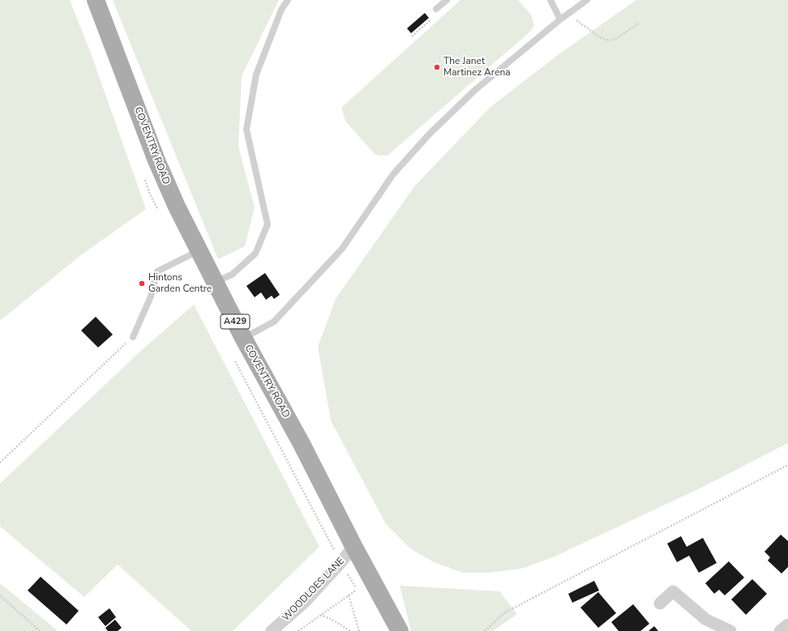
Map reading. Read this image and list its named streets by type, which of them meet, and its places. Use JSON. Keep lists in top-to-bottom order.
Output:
{
  "streets": {
    "main road": ["COVENTRY ROAD", "A429"],
    "street": ["WOODLOES LANE"]
  },
  "crossings": [
    ["COVENTRY ROAD", "WOODLOES LANE"]
  ],
  "places": ["The Janet Martinez Arena", "Hintons Garden Centre"]
}
